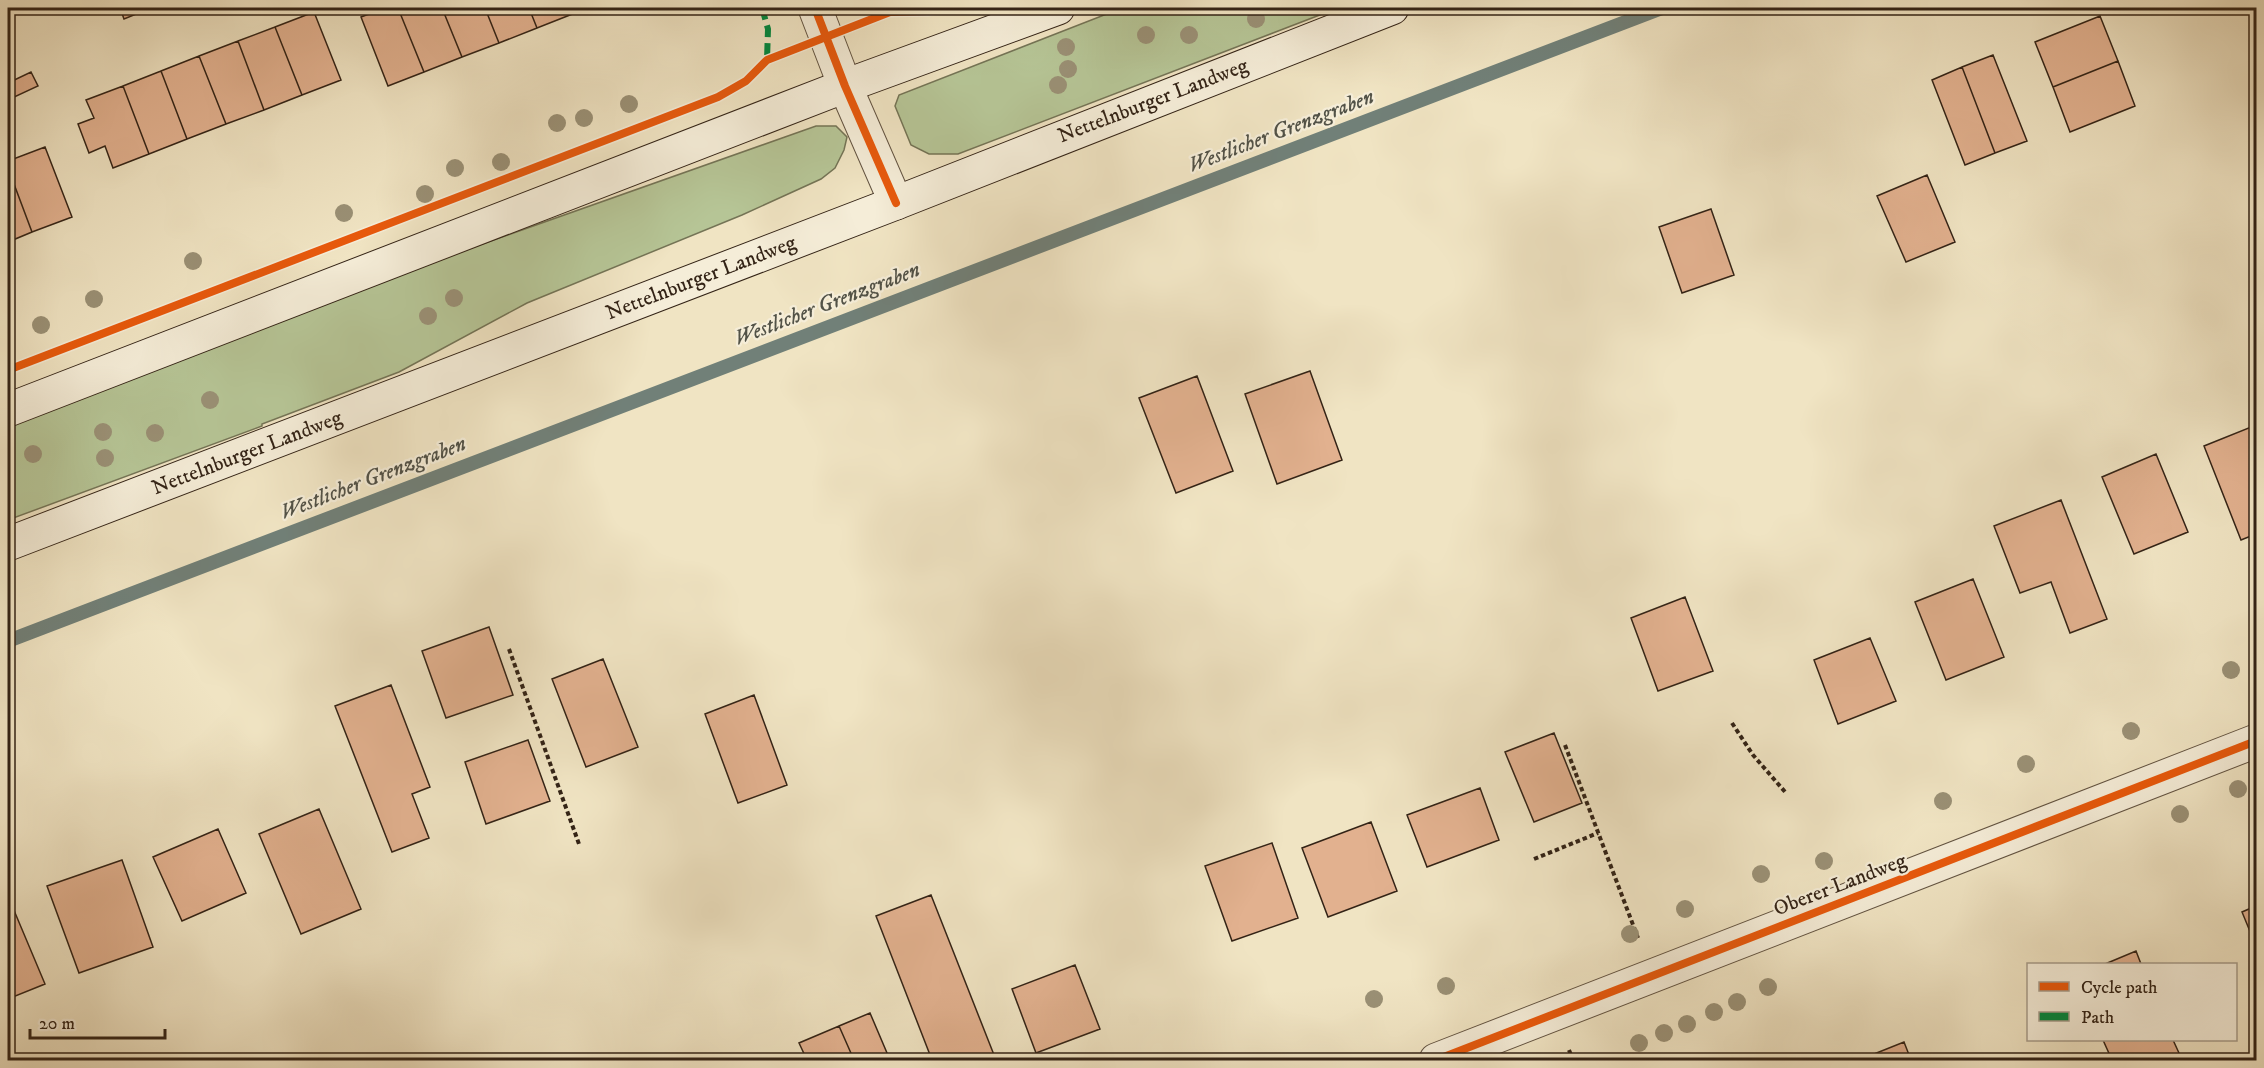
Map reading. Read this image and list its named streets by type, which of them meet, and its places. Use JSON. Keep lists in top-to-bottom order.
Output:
{
  "streets": {
    "main road": ["Nettelnburger Landweg", "Oberer Landweg"]
  },
  "water": ["Westlicher Grenzgraben"],
  "legend": ["Cycle path", "Path"],
  "scale_bar": "20 m"
}
